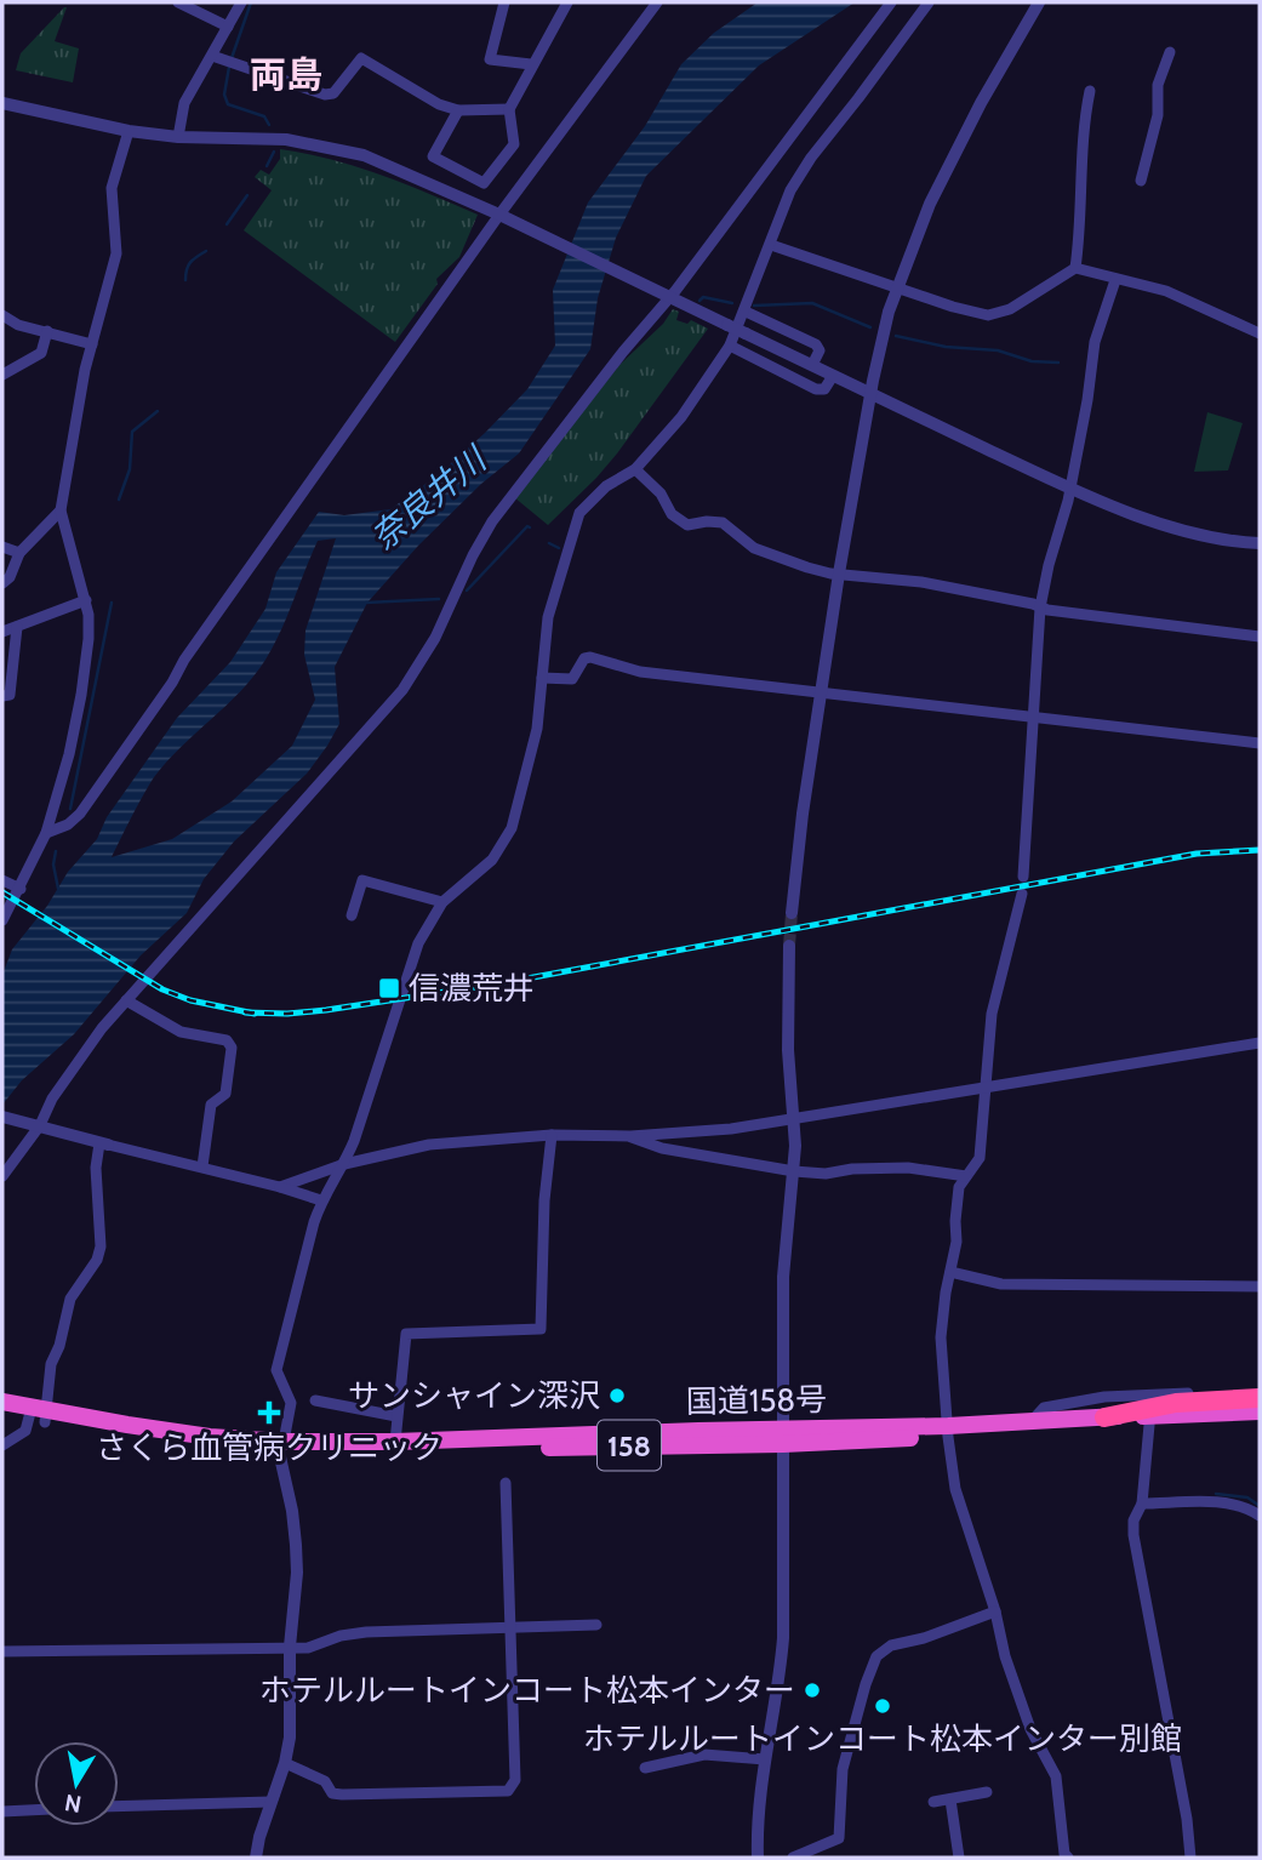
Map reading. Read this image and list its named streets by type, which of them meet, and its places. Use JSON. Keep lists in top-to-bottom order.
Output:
{
  "streets": {
    "highway": ["国道158号", "158"]
  },
  "districts": ["両島"],
  "water": ["奈良井川"],
  "places": {
    "transit": ["信濃荒井"],
    "other": ["サンシャイン深沢", "ホテルルートインコート松本インター", "ホテルルートインコート松本インター別館"],
    "health": ["さくら血管病クリニック"]
  },
  "north": "bottom"
}
